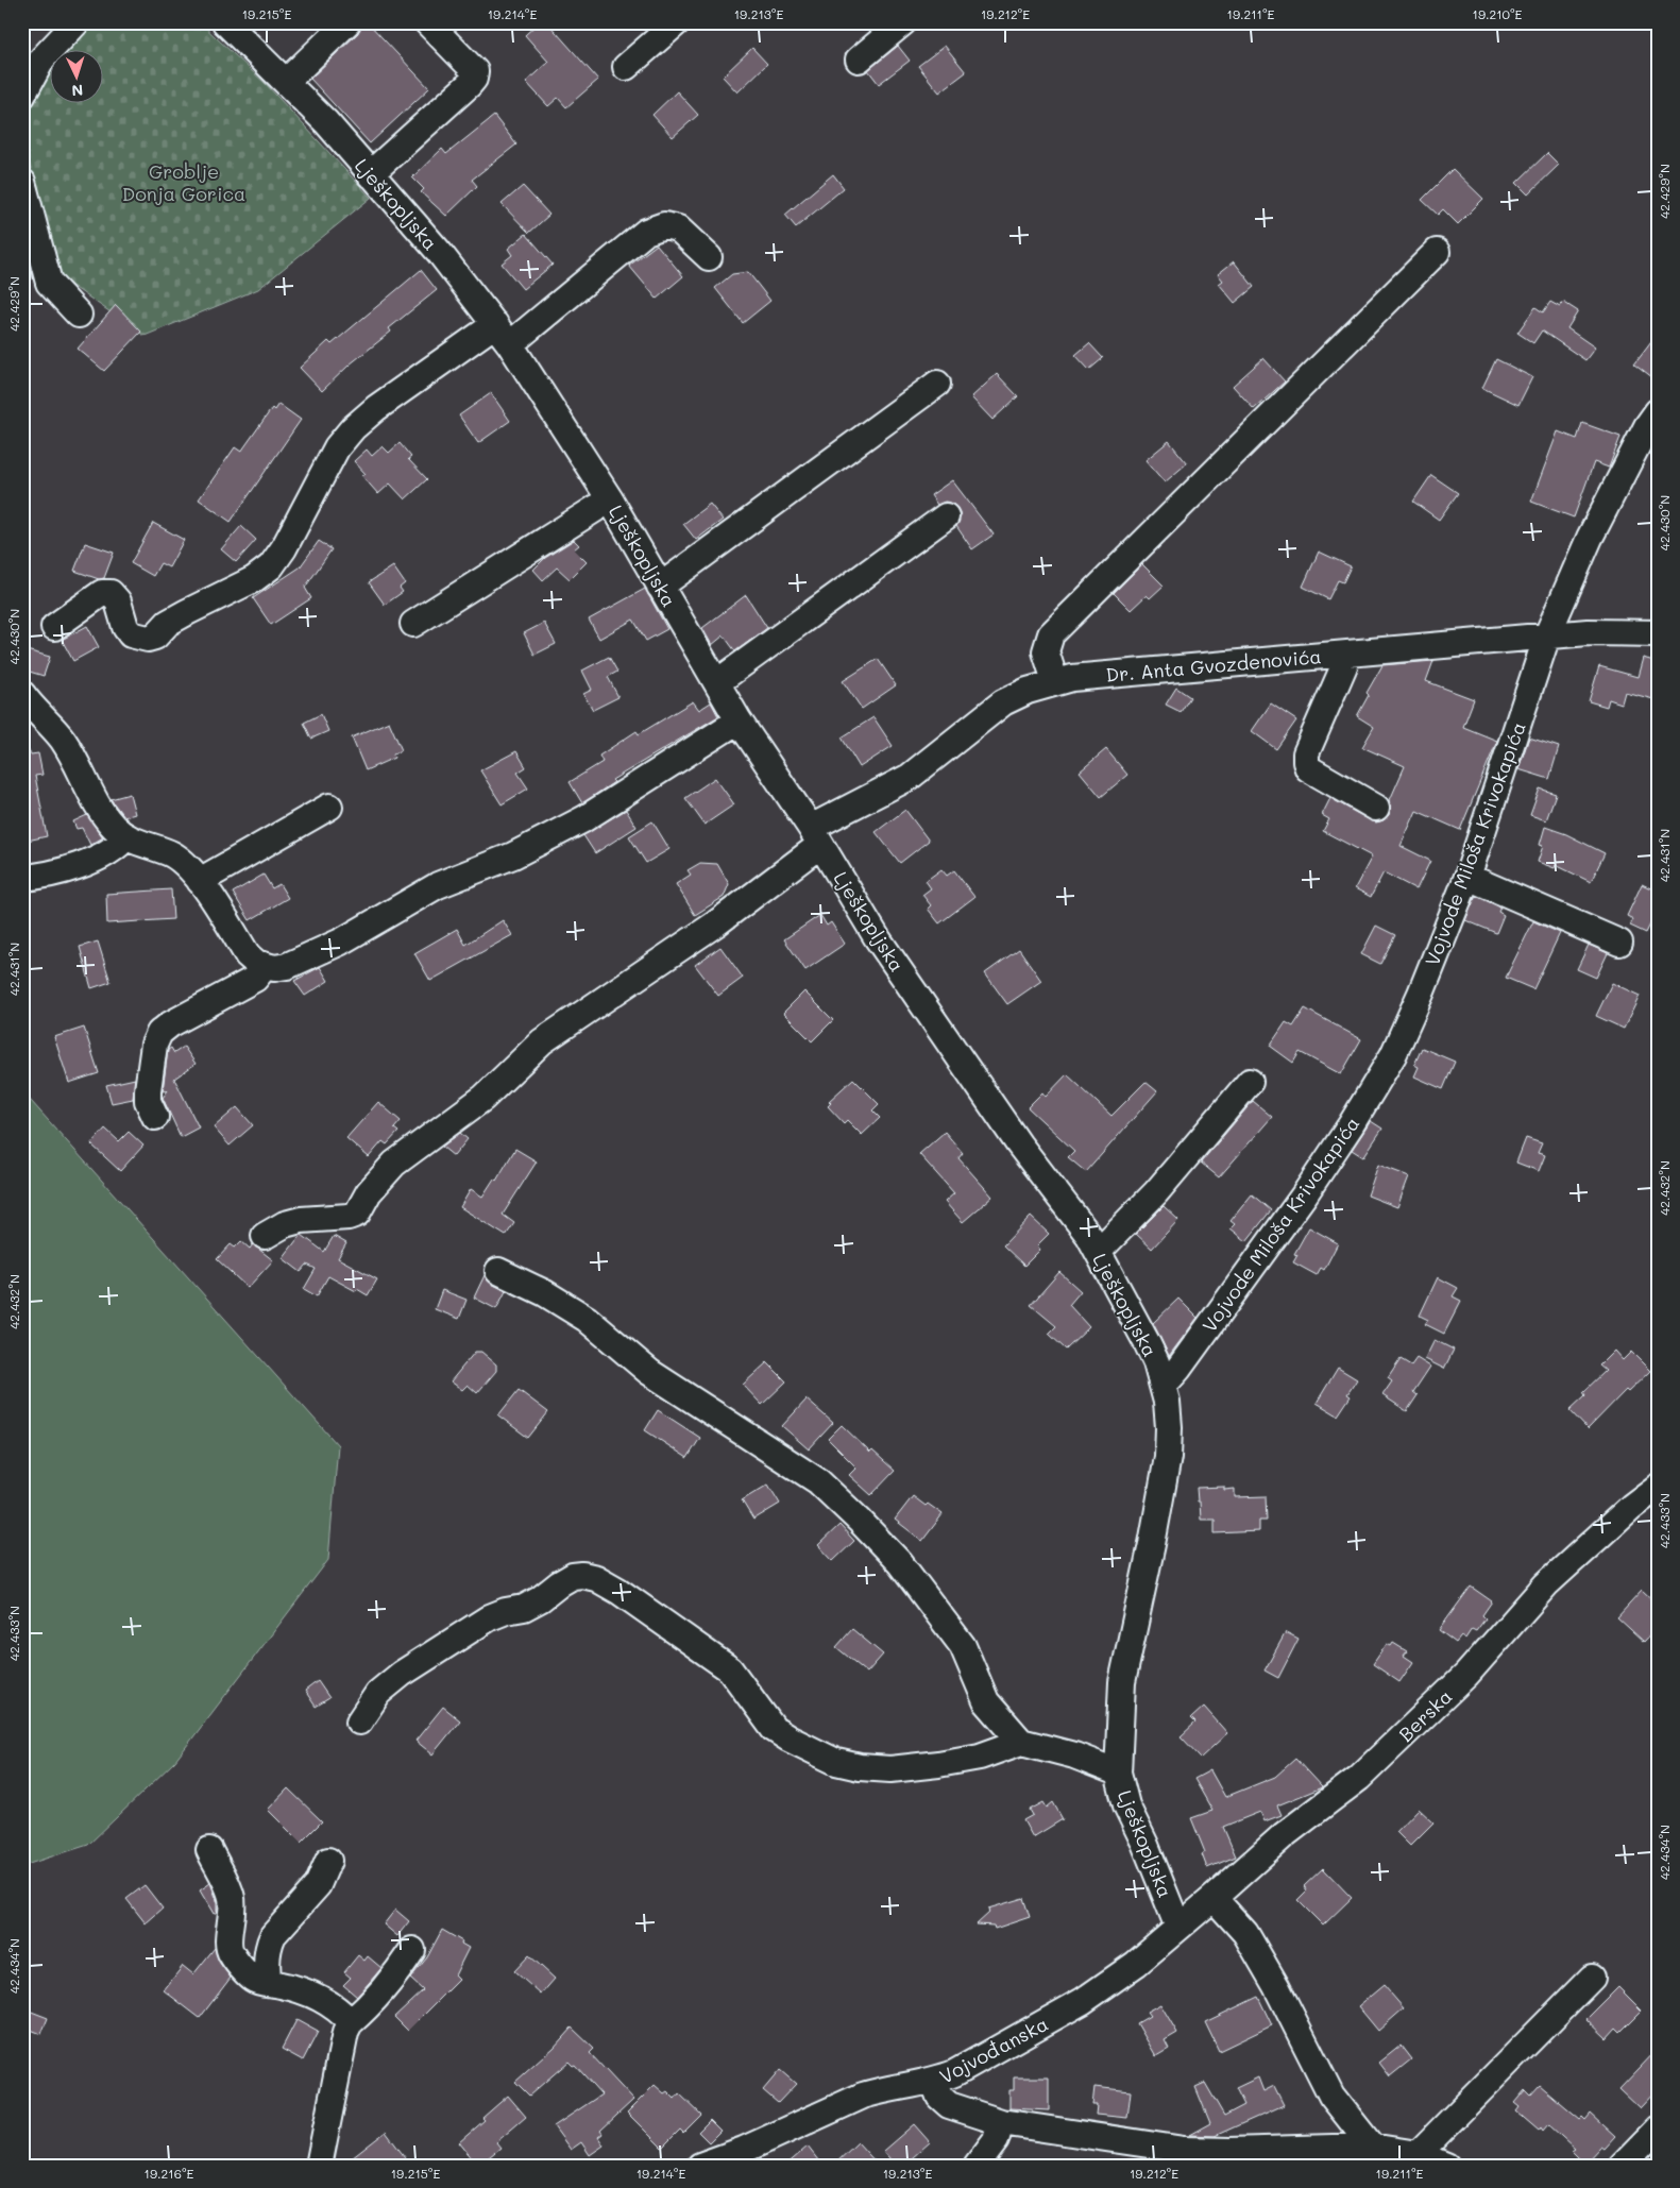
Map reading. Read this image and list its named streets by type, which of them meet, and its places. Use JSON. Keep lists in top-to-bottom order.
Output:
{
  "streets": {
    "street": [
      "Lješkopljska",
      "Dr. Anta Gvozdenovića",
      "Vojvode Miloša Krivokapića",
      "Berska",
      "Vojvođanska"
    ]
  },
  "crossings": [
    ["Lješkopljska", "Dr. Anta Gvozdenovića"],
    ["Lješkopljska", "Vojvode Miloša Krivokapića"],
    ["Lješkopljska", "Berska"],
    ["Lješkopljska", "Vojvođanska"],
    ["Dr. Anta Gvozdenovića", "Vojvode Miloša Krivokapića"],
    ["Berska", "Vojvođanska"]
  ],
  "parks": ["Groblje Donja Gorica"],
  "north": "bottom",
  "coordinates": [
    "19.215°E",
    "19.214°E",
    "19.213°E",
    "19.212°E",
    "19.211°E",
    "19.210°E",
    "42.429°N",
    "42.430°N",
    "42.431°N",
    "42.432°N",
    "42.433°N",
    "42.434°N",
    "19.216°E"
  ]
}
